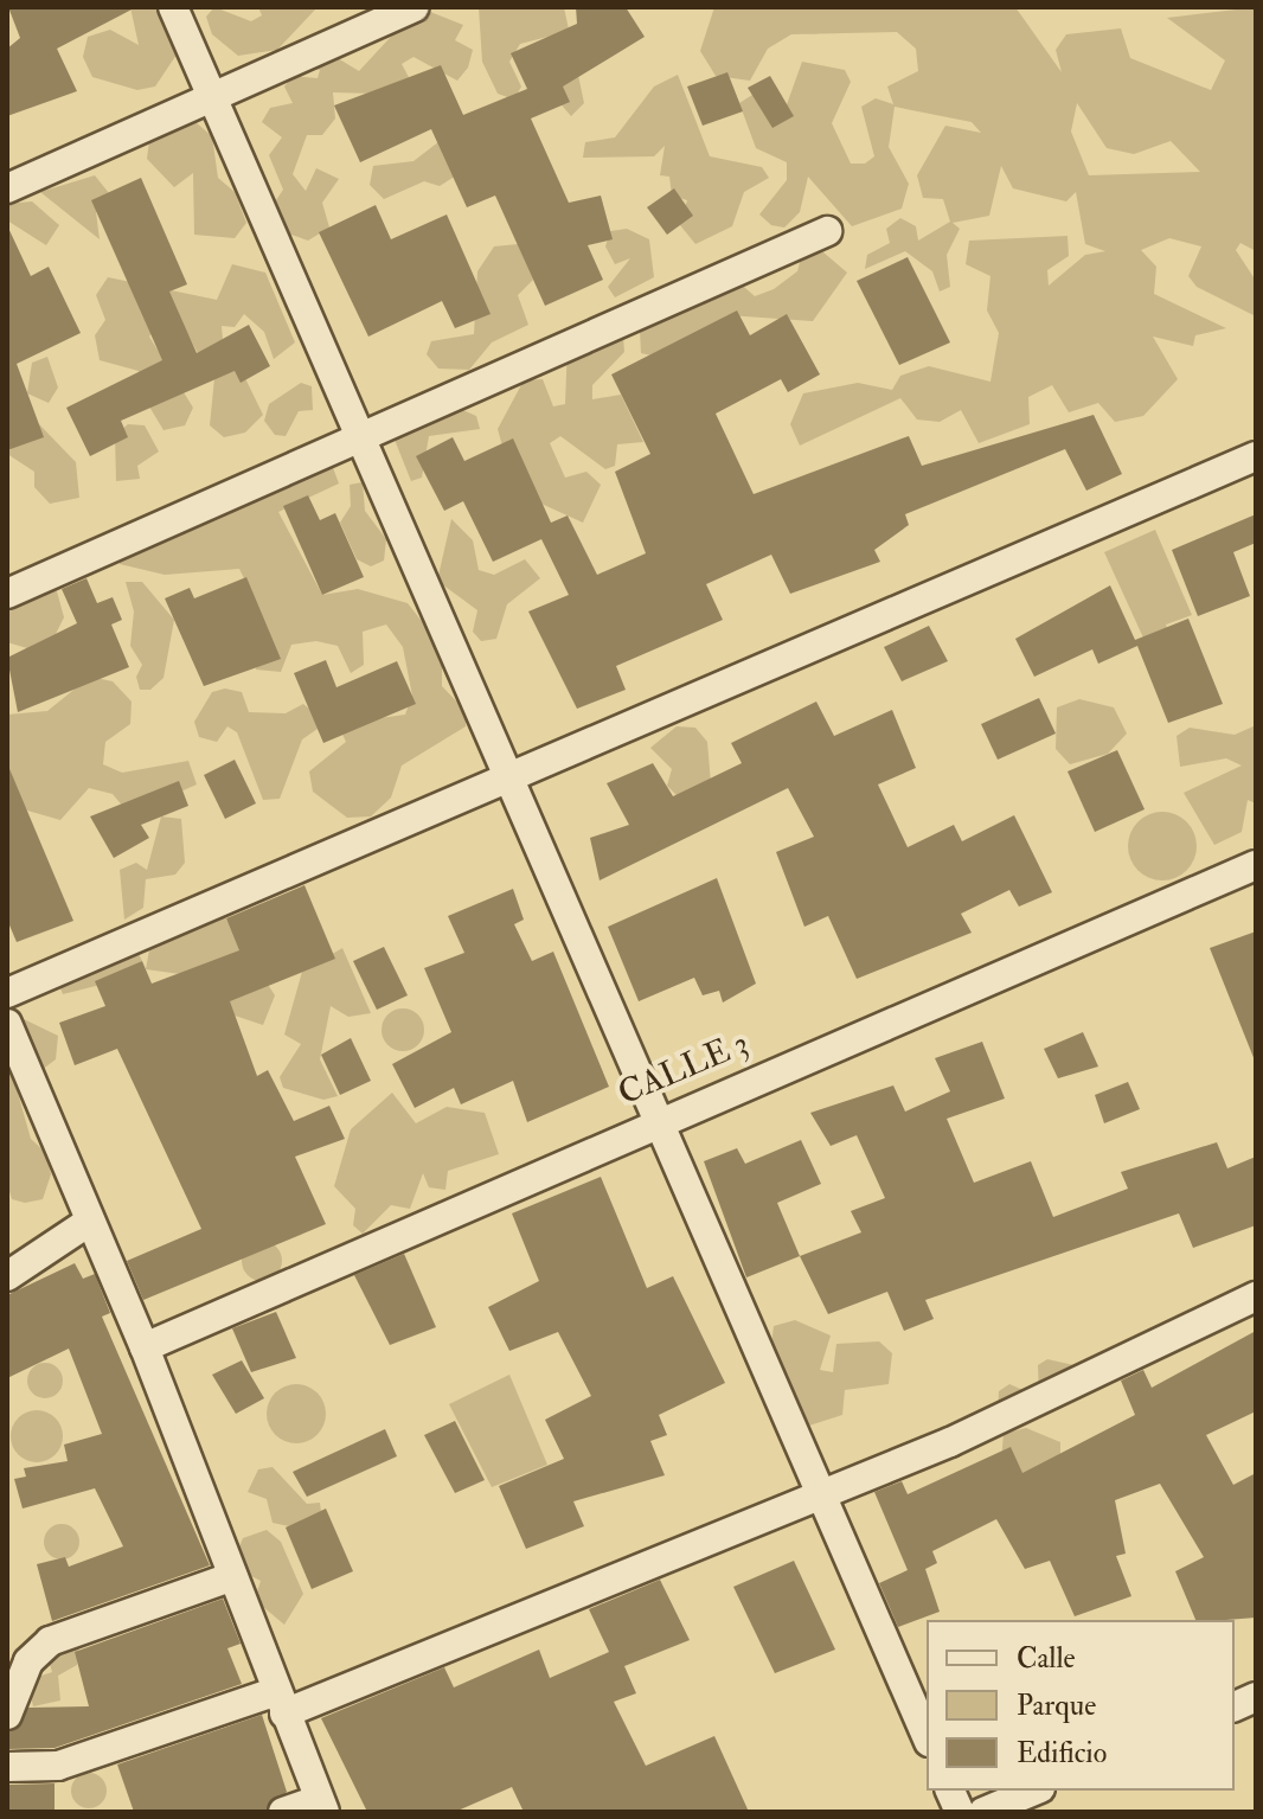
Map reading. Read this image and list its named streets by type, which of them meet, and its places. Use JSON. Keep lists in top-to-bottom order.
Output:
{
  "streets": {
    "street": ["CALLE 3"]
  },
  "legend": ["Calle", "Parque", "Edificio"]
}
